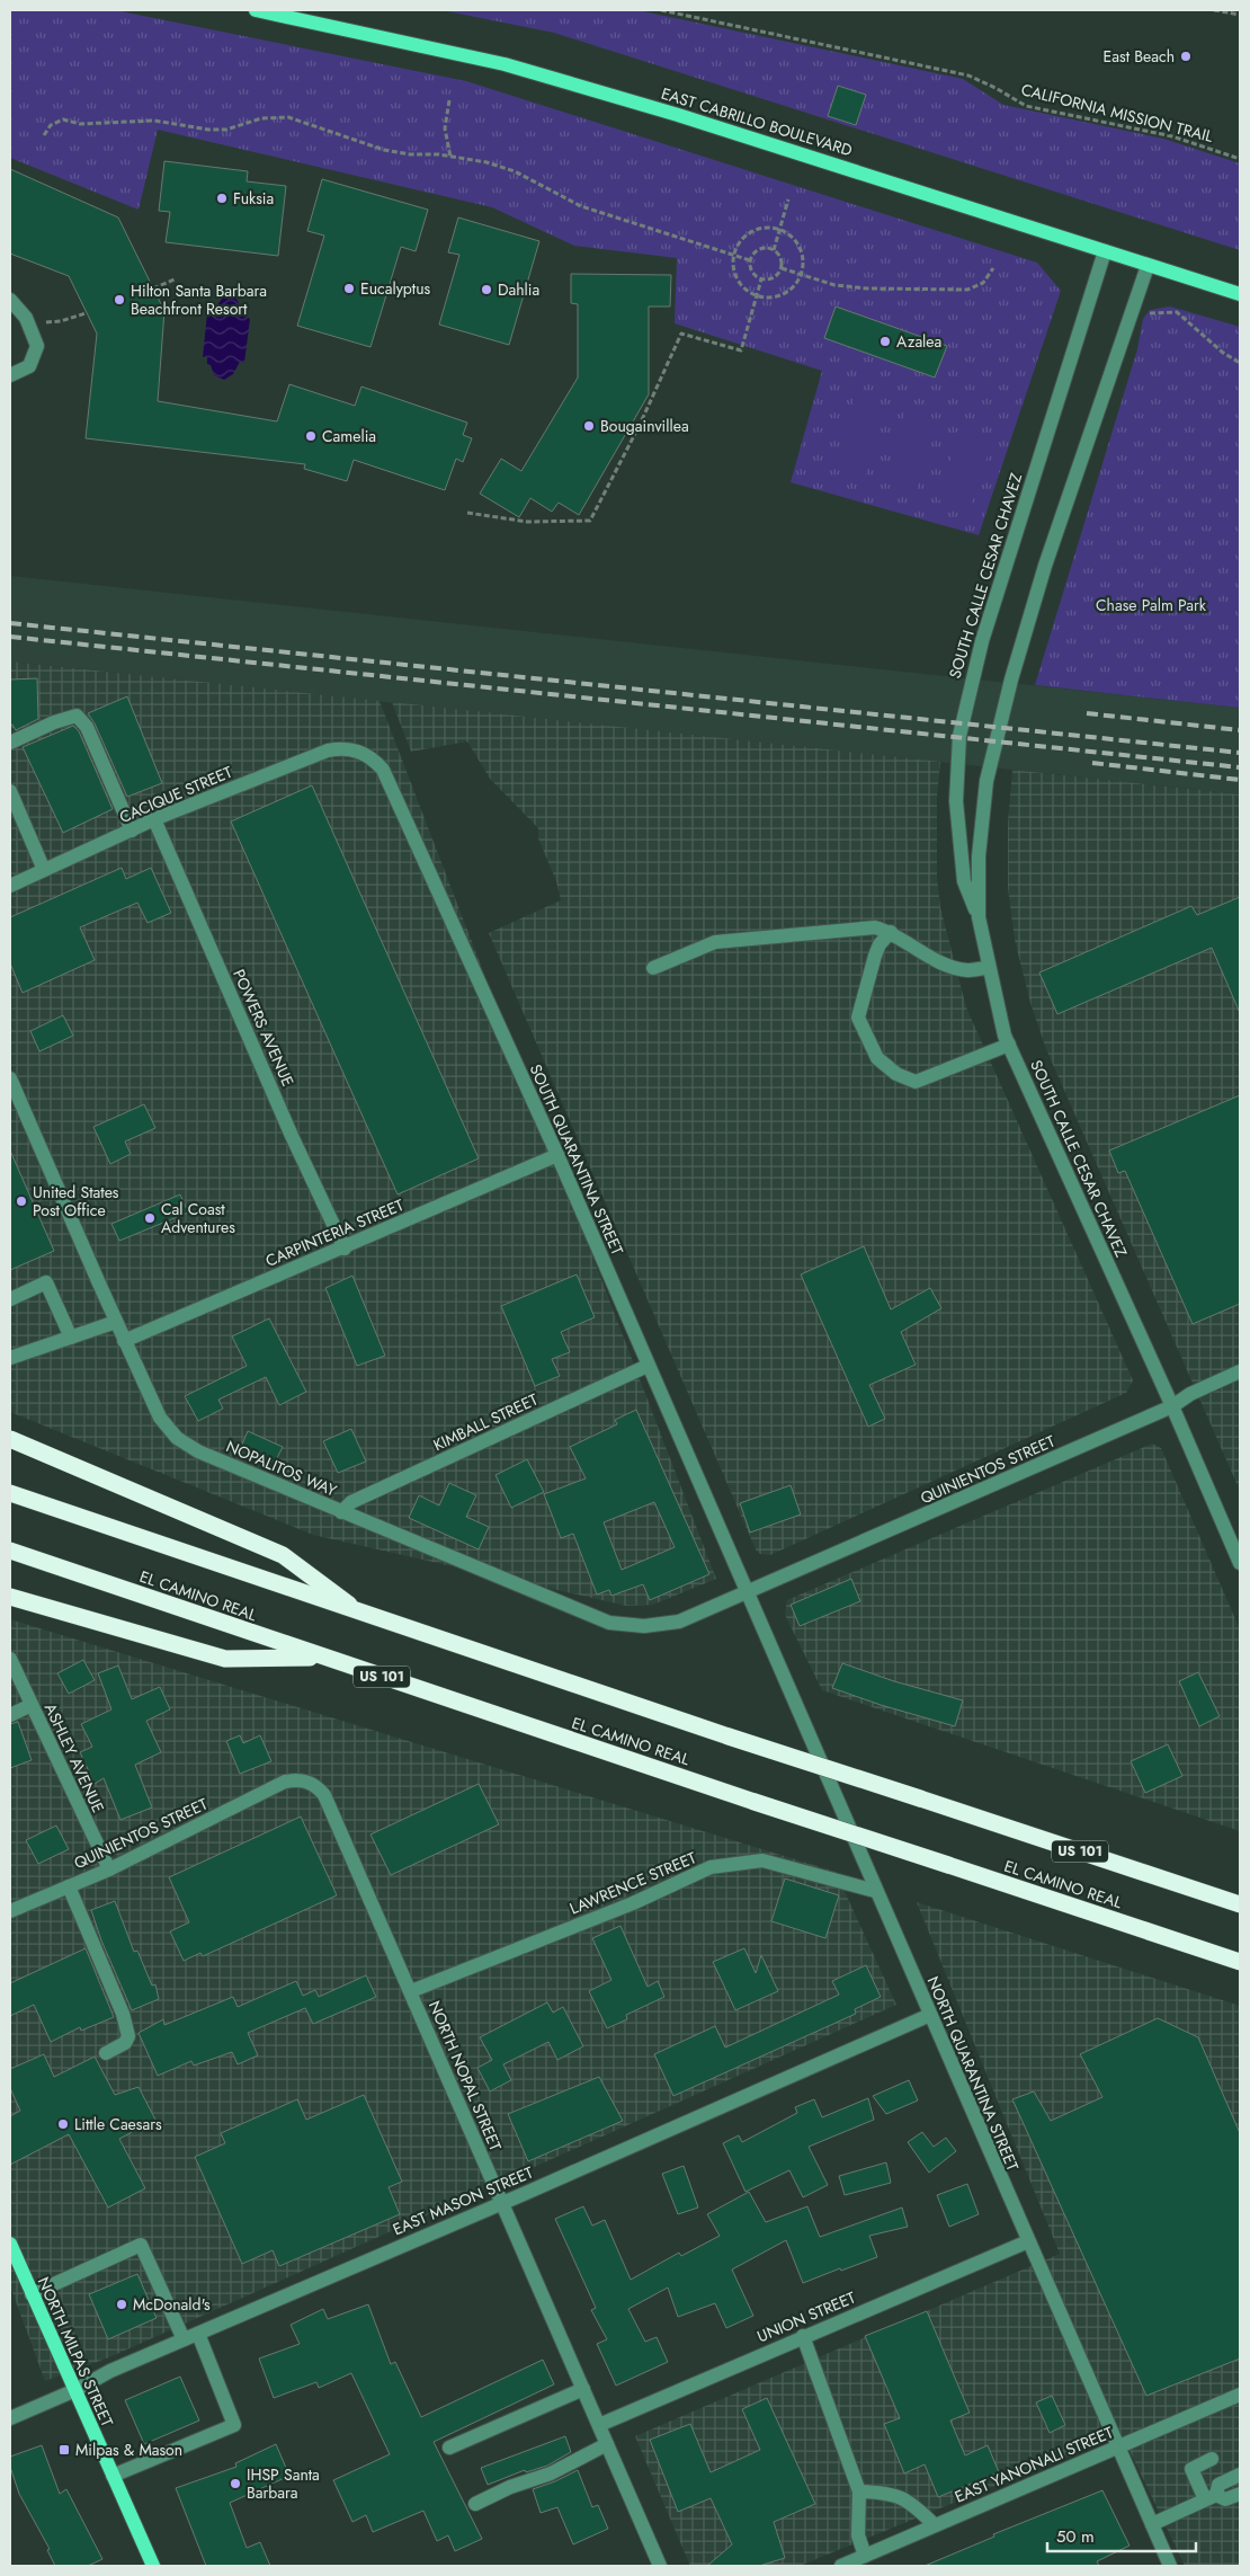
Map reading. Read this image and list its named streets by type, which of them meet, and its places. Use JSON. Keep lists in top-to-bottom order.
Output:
{
  "streets": {
    "highway": ["EL CAMINO REAL", "US 101"],
    "main road": ["EAST CABRILLO BOULEVARD", "NORTH MILPAS STREET"],
    "street": [
      "SOUTH CALLE CESAR CHAVEZ",
      "CACIQUE STREET",
      "POWERS AVENUE",
      "SOUTH QUARANTINA STREET",
      "CARPINTERIA STREET",
      "KIMBALL STREET",
      "NOPALITOS WAY",
      "QUINIENTOS STREET",
      "ASHLEY AVENUE",
      "LAWRENCE STREET",
      "NORTH QUARANTINA STREET",
      "NORTH NOPAL STREET",
      "EAST MASON STREET",
      "UNION STREET",
      "EAST YANONALI STREET"
    ],
    "path": ["CALIFORNIA MISSION TRAIL"]
  },
  "crossings": [
    ["EAST CABRILLO BOULEVARD", "SOUTH CALLE CESAR CHAVEZ"],
    ["SOUTH CALLE CESAR CHAVEZ", "QUINIENTOS STREET"],
    ["CACIQUE STREET", "POWERS AVENUE"],
    ["CACIQUE STREET", "SOUTH QUARANTINA STREET"],
    ["POWERS AVENUE", "CARPINTERIA STREET"],
    ["SOUTH QUARANTINA STREET", "CARPINTERIA STREET"],
    ["SOUTH QUARANTINA STREET", "KIMBALL STREET"],
    ["SOUTH QUARANTINA STREET", "NOPALITOS WAY"],
    ["SOUTH QUARANTINA STREET", "QUINIENTOS STREET"],
    ["SOUTH QUARANTINA STREET", "NORTH QUARANTINA STREET"],
    ["CARPINTERIA STREET", "NOPALITOS WAY"],
    ["KIMBALL STREET", "NOPALITOS WAY"],
    ["NOPALITOS WAY", "QUINIENTOS STREET"],
    ["NOPALITOS WAY", "NORTH QUARANTINA STREET"],
    ["QUINIENTOS STREET", "ASHLEY AVENUE"],
    ["QUINIENTOS STREET", "NORTH QUARANTINA STREET"],
    ["QUINIENTOS STREET", "NORTH NOPAL STREET"],
    ["LAWRENCE STREET", "NORTH QUARANTINA STREET"],
    ["LAWRENCE STREET", "NORTH NOPAL STREET"],
    ["NORTH QUARANTINA STREET", "EAST MASON STREET"],
    ["NORTH QUARANTINA STREET", "UNION STREET"],
    ["NORTH QUARANTINA STREET", "EAST YANONALI STREET"],
    ["NORTH NOPAL STREET", "EAST MASON STREET"],
    ["NORTH NOPAL STREET", "UNION STREET"],
    ["EAST MASON STREET", "NORTH MILPAS STREET"]
  ],
  "parks": ["Chase Palm Park"],
  "places": {
    "other": [
      "East Beach",
      "Fuksia",
      "Eucalyptus",
      "Dahlia",
      "Hilton Santa Barbara Beachfront Resort",
      "Azalea",
      "Bougainvillea",
      "Camelia",
      "United States Post Office",
      "Cal Coast Adventures",
      "Little Caesars",
      "McDonald's",
      "IHSP Santa Barbara"
    ],
    "transit": ["Milpas & Mason"]
  },
  "scale_bar": "50 m"
}
